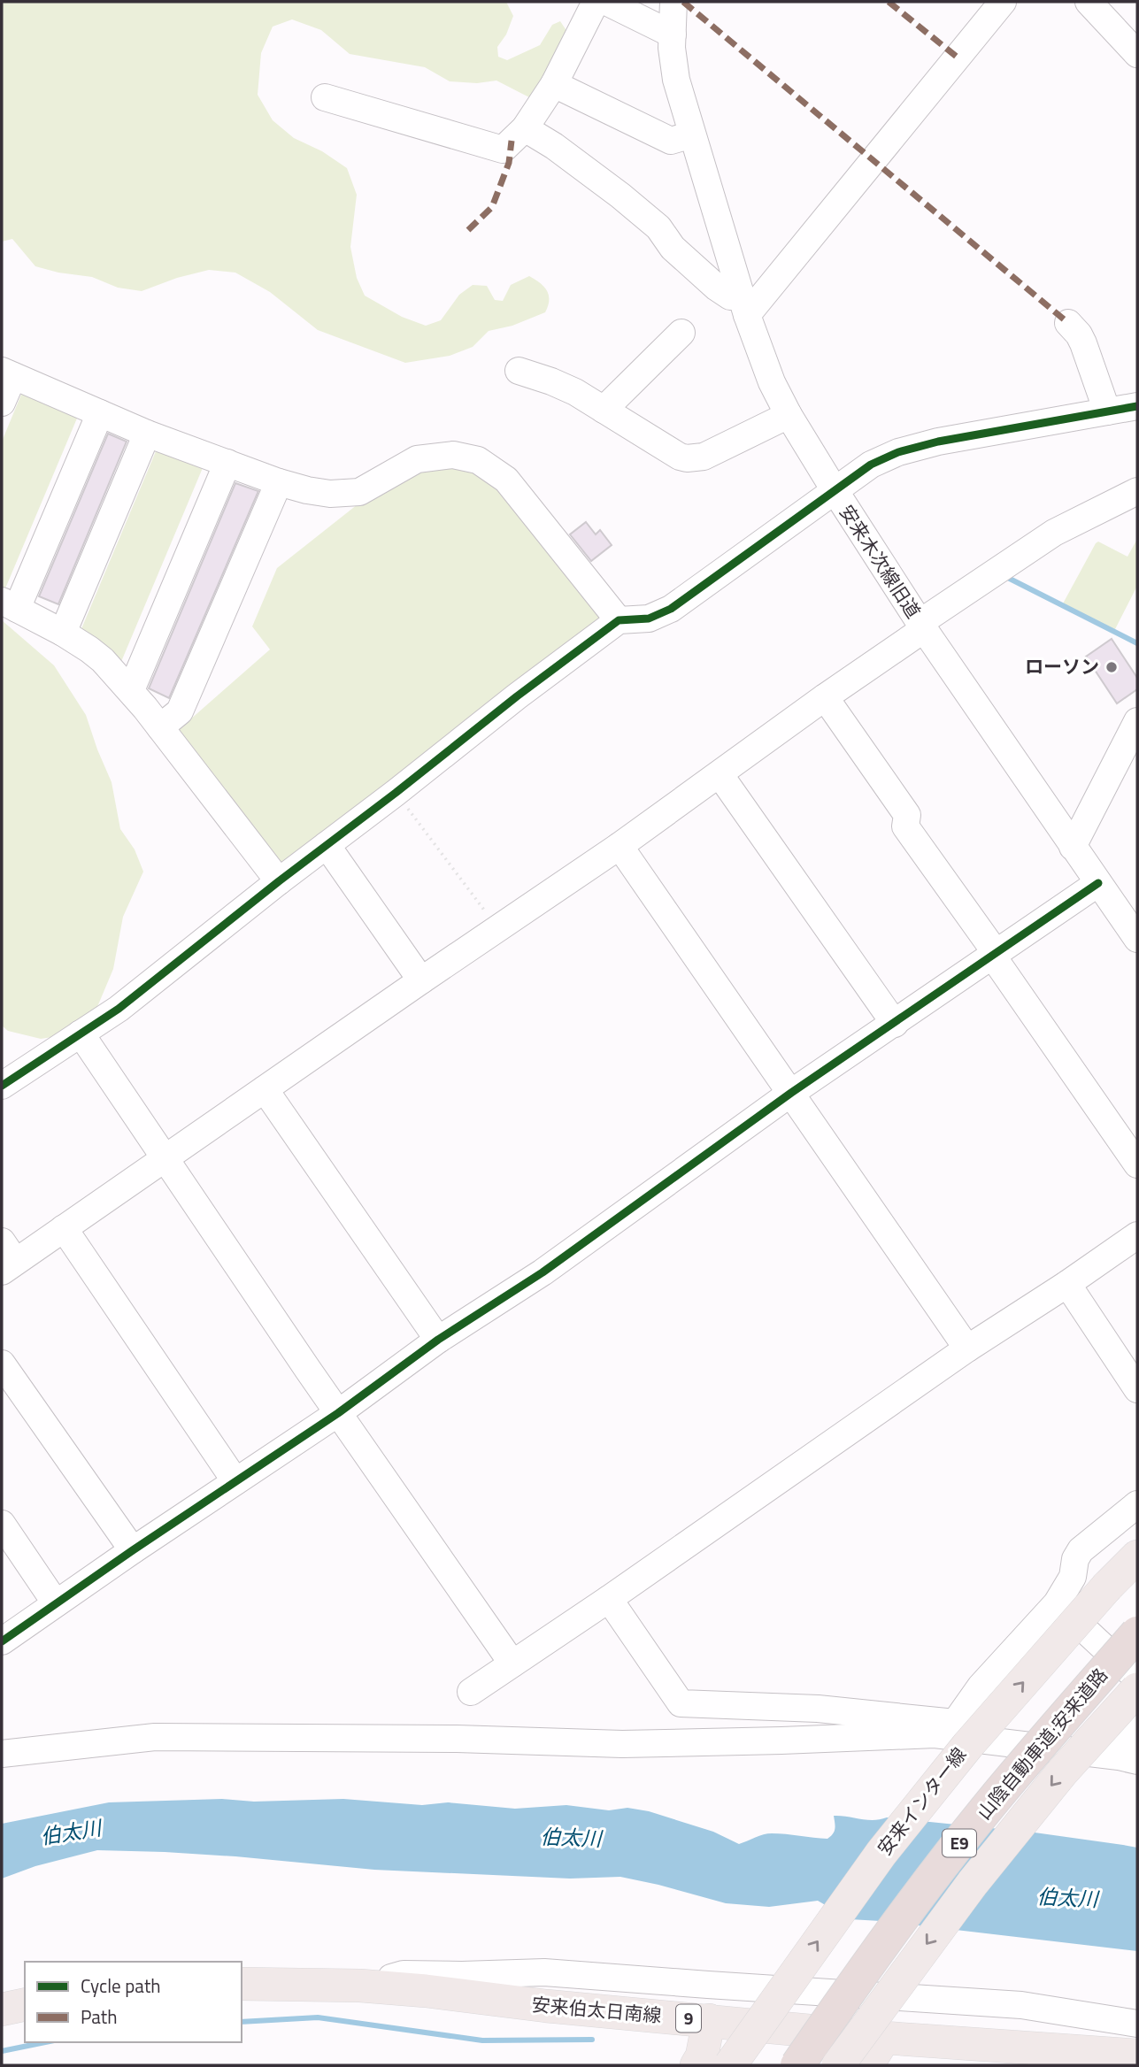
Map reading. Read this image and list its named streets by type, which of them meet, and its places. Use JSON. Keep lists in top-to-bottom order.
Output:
{
  "streets": {
    "highway": ["山陰自動車道;安来道路", "E9"],
    "main road": ["安来インター線", "安来伯太日南線", "9"],
    "street": ["安来木次線旧道"]
  },
  "water": ["伯太川"],
  "places": ["ローソン"],
  "legend": ["Cycle path", "Path"]
}
